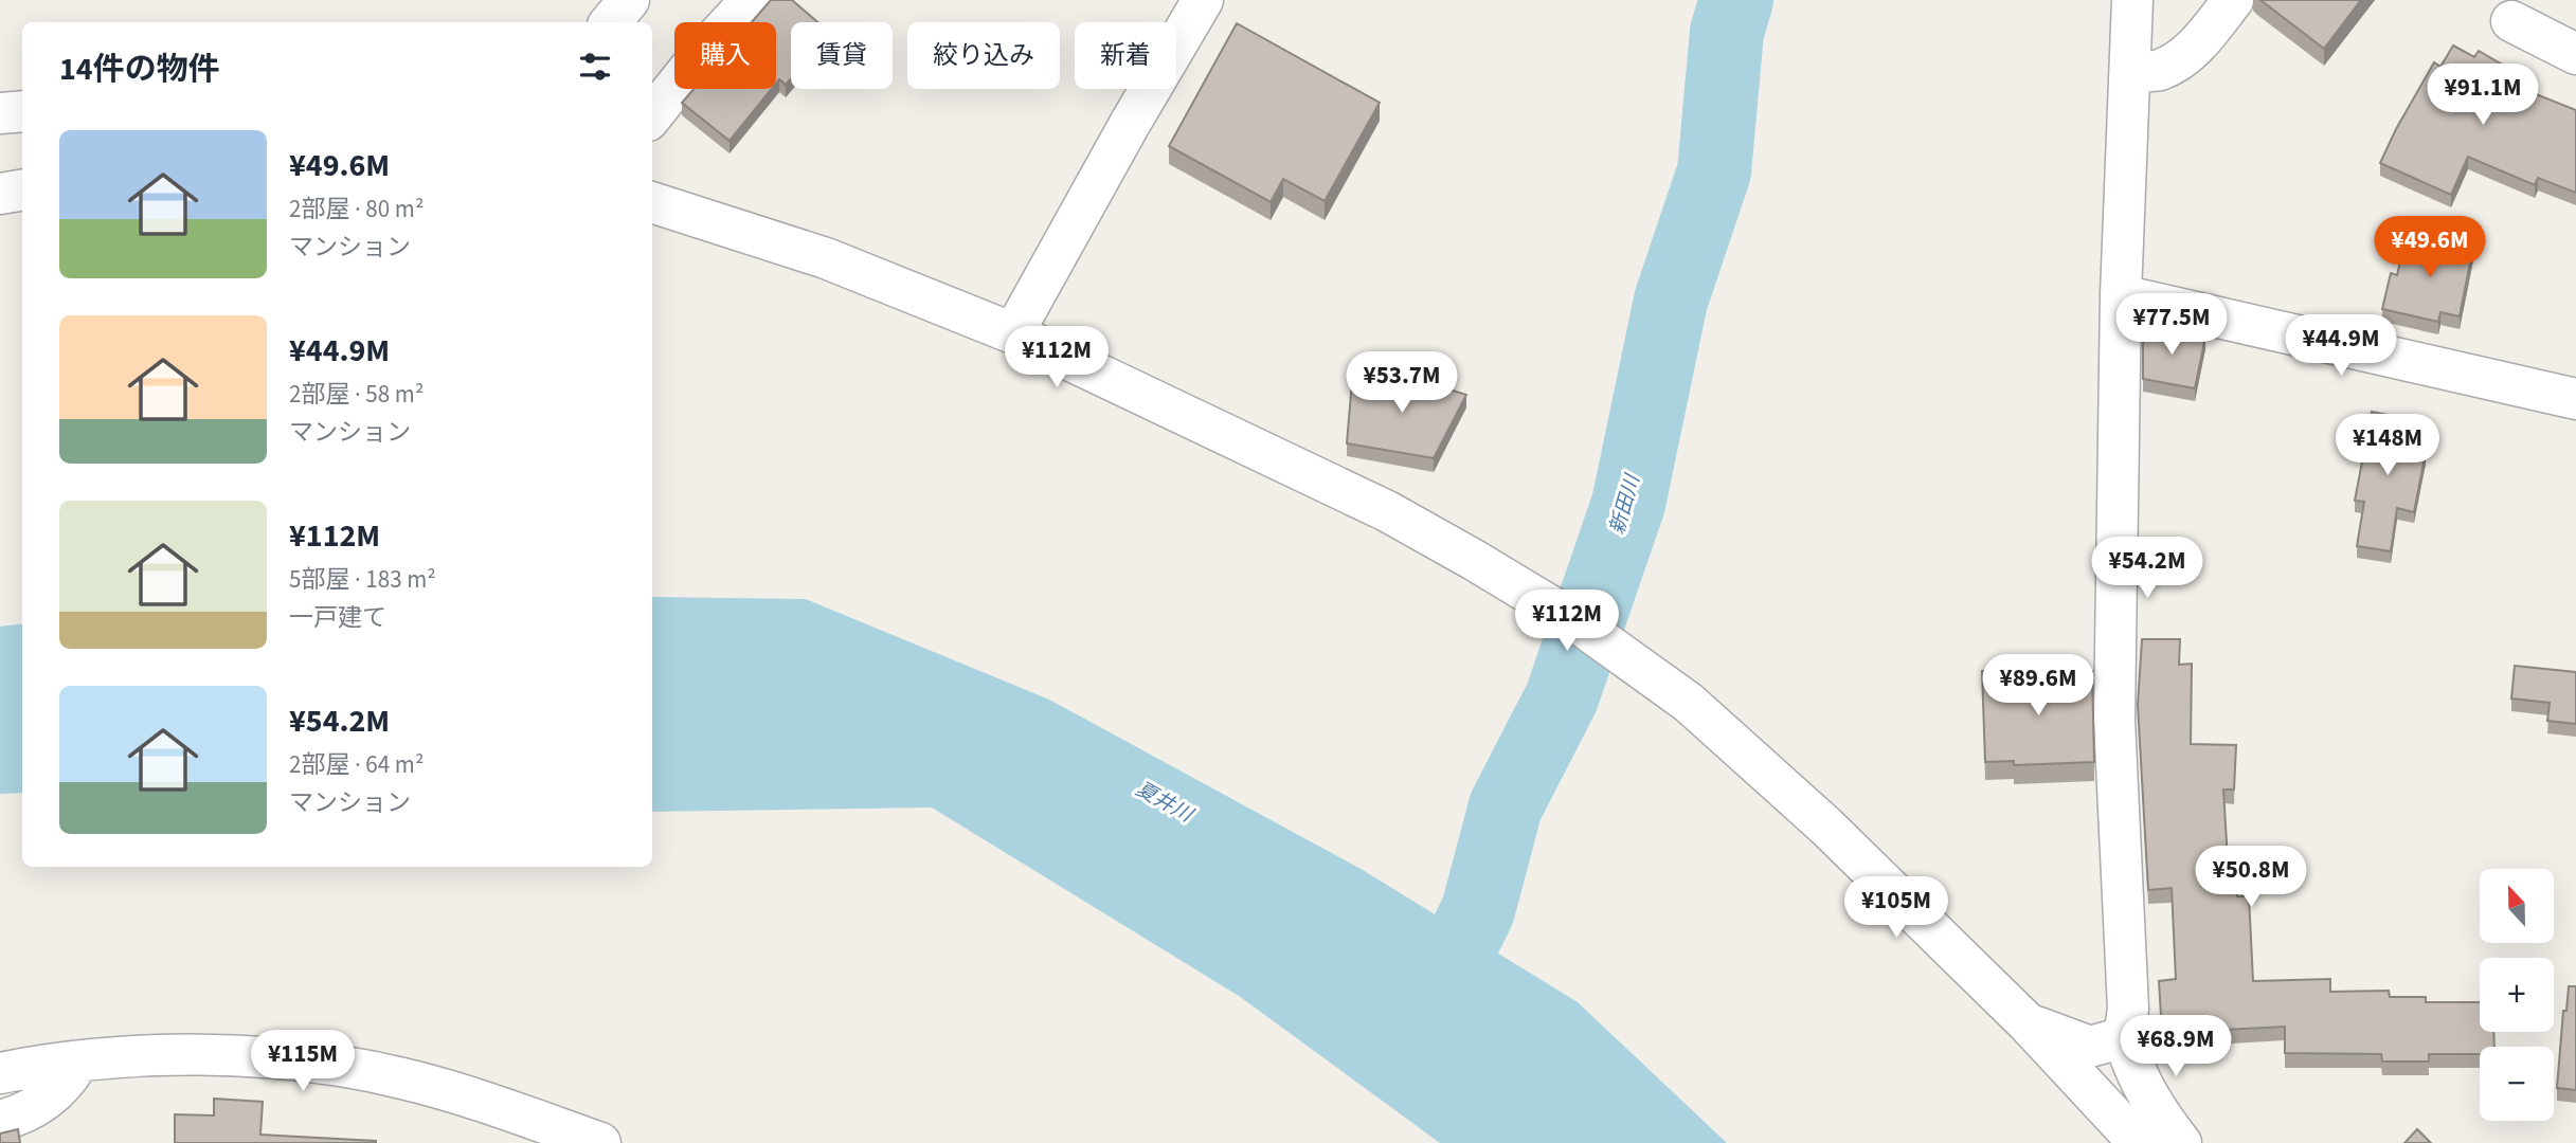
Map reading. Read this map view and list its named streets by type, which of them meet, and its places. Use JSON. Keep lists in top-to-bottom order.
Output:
{
  "water": ["新田川", "夏井川"],
  "north": "top",
  "page": {
    "chip": [
      "購入",
      "賃貸",
      "絞り込み",
      "新着"
    ],
    "heading": "14件の物件",
    "price": [
      "¥91.1M",
      "¥49.6M",
      "¥77.5M",
      "¥44.9M",
      "¥112M",
      "¥53.7M",
      "¥148M",
      "¥54.2M",
      "¥112M",
      "¥89.6M",
      "¥50.8M",
      "¥105M",
      "¥68.9M",
      "¥115M"
    ],
    "list": [
      {
        "name": "¥49.6M",
        "note": "2部屋 · 80 m² · マンション"
      },
      {
        "name": "¥44.9M",
        "note": "2部屋 · 58 m² · マンション"
      },
      {
        "name": "¥112M",
        "note": "5部屋 · 183 m² · 一戸建て"
      },
      {
        "name": "¥54.2M",
        "note": "2部屋 · 64 m² · マンション"
      }
    ],
    "map_buttons": ["+", "−"]
  }
}
